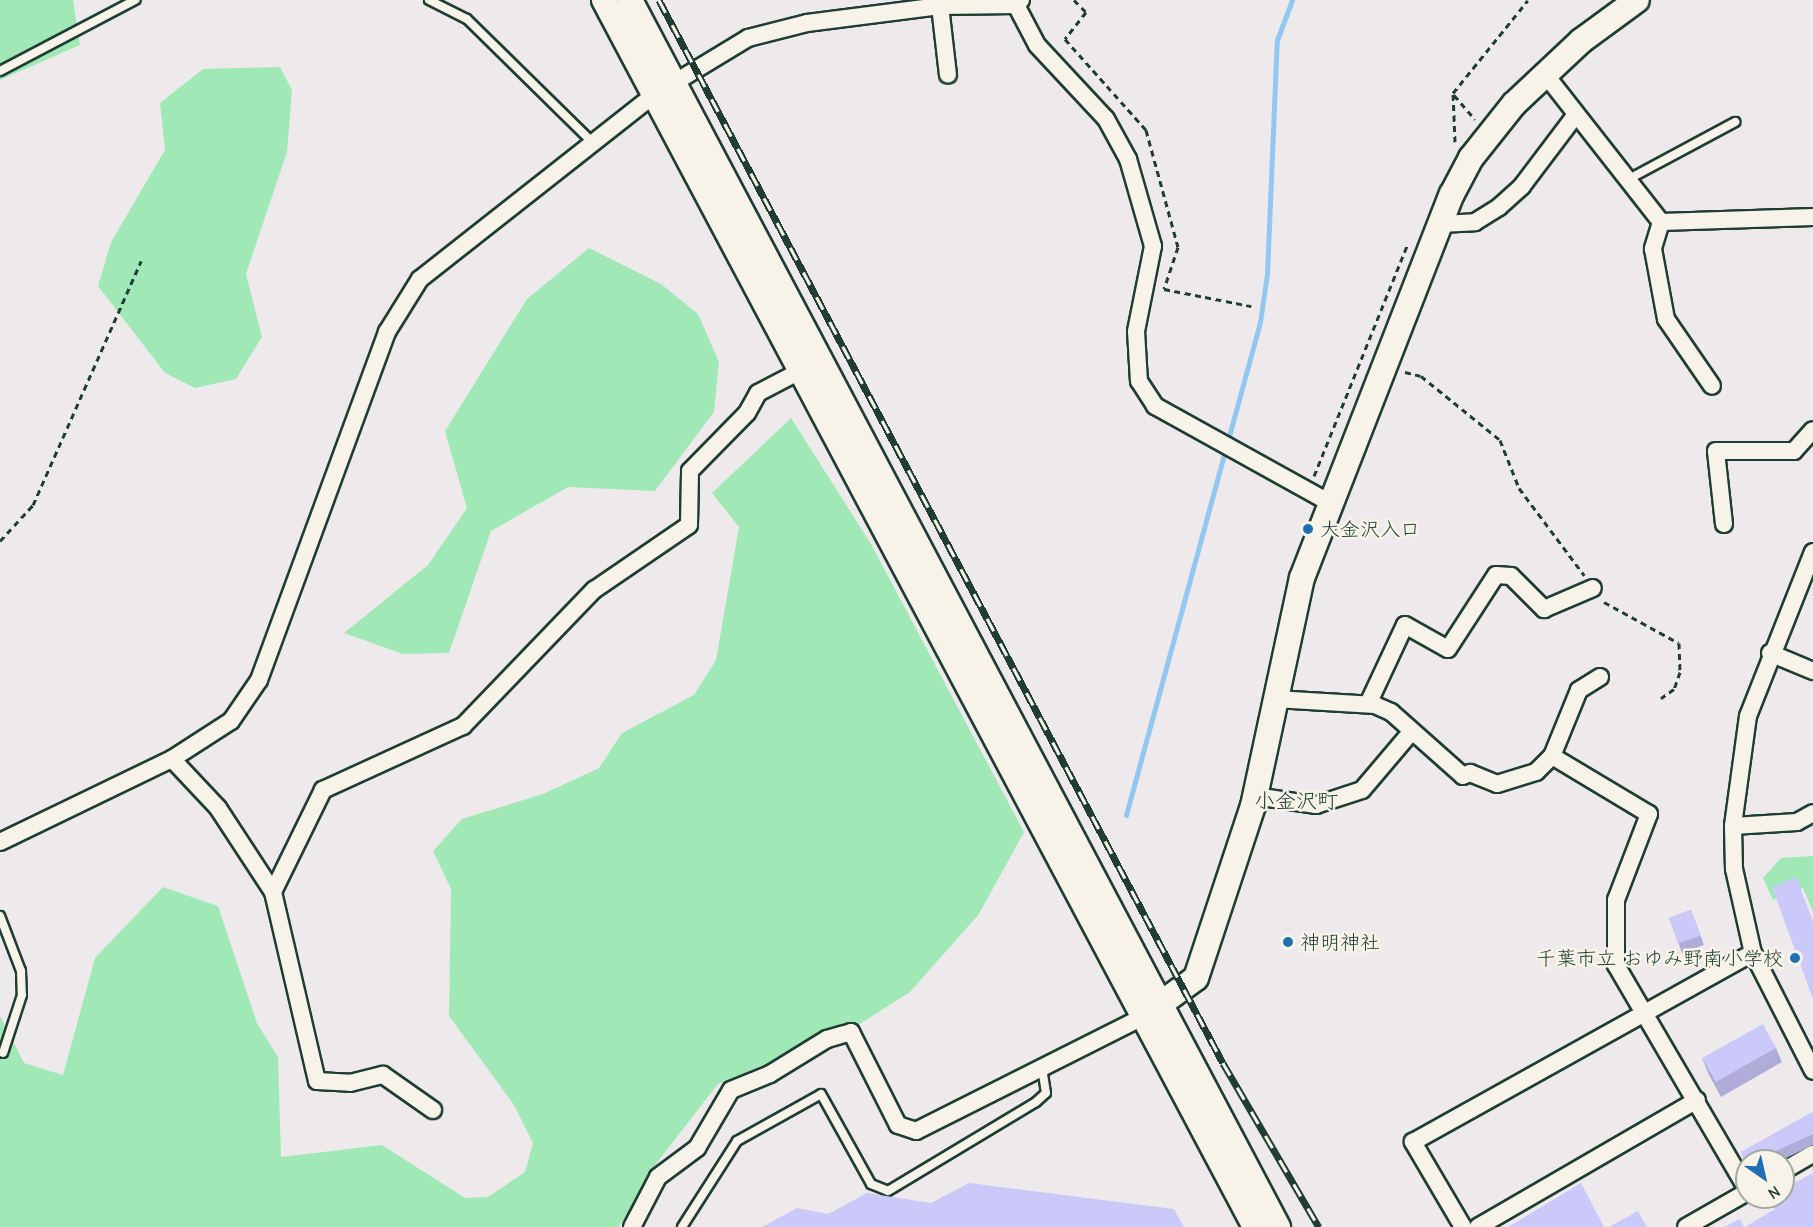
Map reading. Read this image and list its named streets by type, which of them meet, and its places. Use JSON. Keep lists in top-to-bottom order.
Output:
{
  "districts": ["小金沢町"],
  "places": ["大金沢入口", "神明神社", "千葉市立 おゆみ野南小学校"],
  "north": "bottom right"
}
